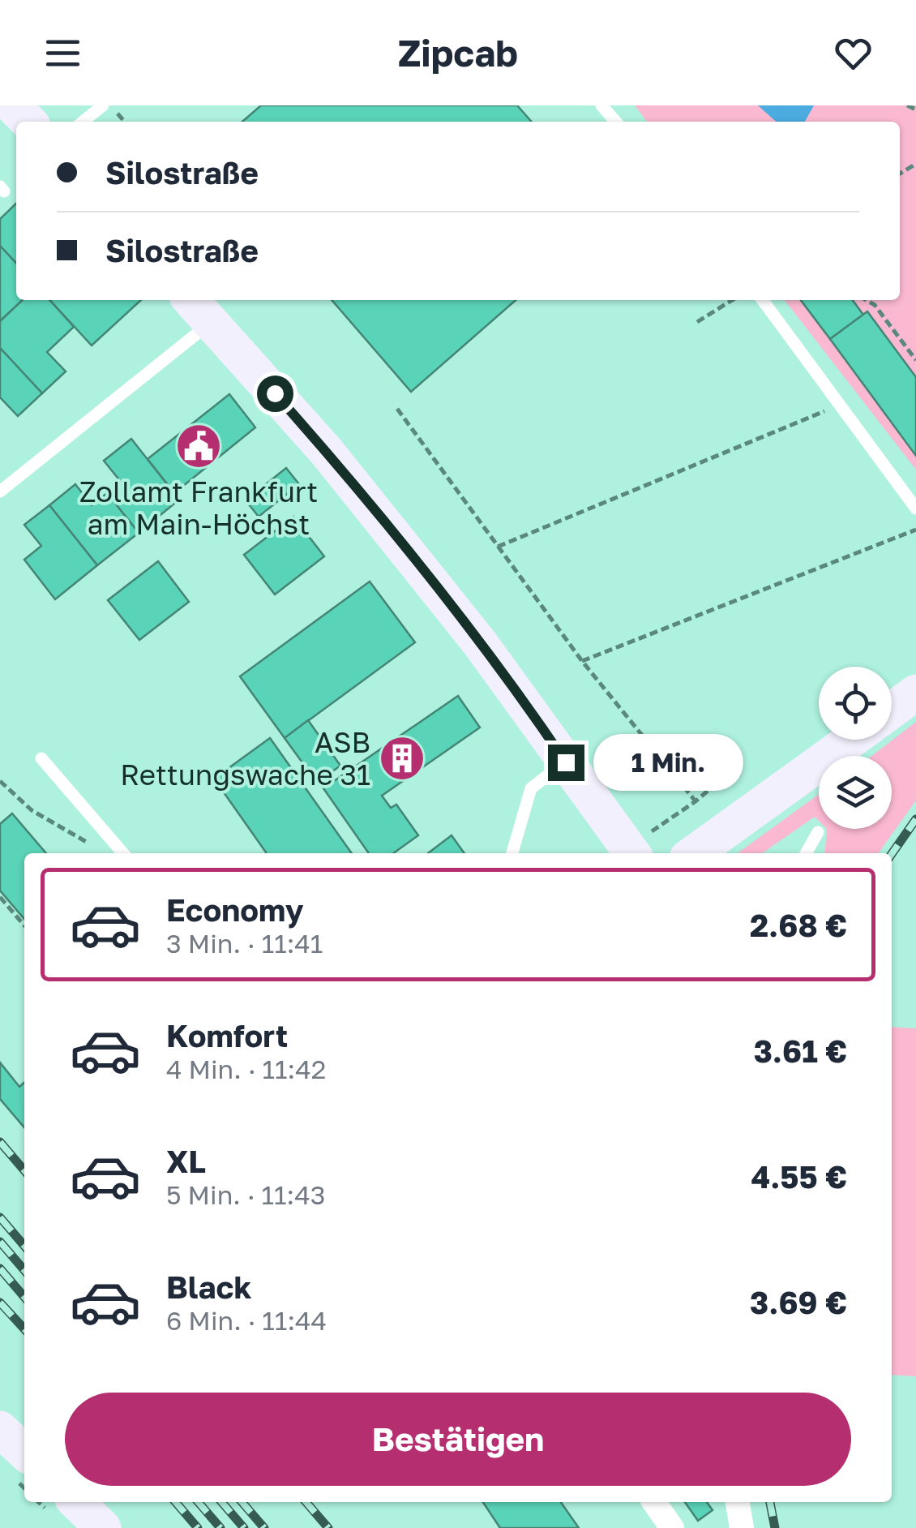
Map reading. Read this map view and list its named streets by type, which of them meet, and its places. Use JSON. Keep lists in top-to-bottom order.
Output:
{
  "places": {
    "public building": ["Zollamt Frankfurt am Main-Höchst"],
    "building": ["ASB Rettungswache 31"]
  },
  "page": {
    "header": "Zipcab",
    "banner": ["Silostraße", "Silostraße"],
    "bubble": "1 Min.",
    "list": [
      {
        "name": "Economy",
        "note": "3 Min. · 11:41",
        "value": "2.68 €"
      },
      {
        "name": "Komfort",
        "note": "4 Min. · 11:42",
        "value": "3.61 €"
      },
      {
        "name": "XL",
        "note": "5 Min. · 11:43",
        "value": "4.55 €"
      },
      {
        "name": "Black",
        "note": "6 Min. · 11:44",
        "value": "3.69 €"
      }
    ],
    "buttons": "Bestätigen"
  }
}
